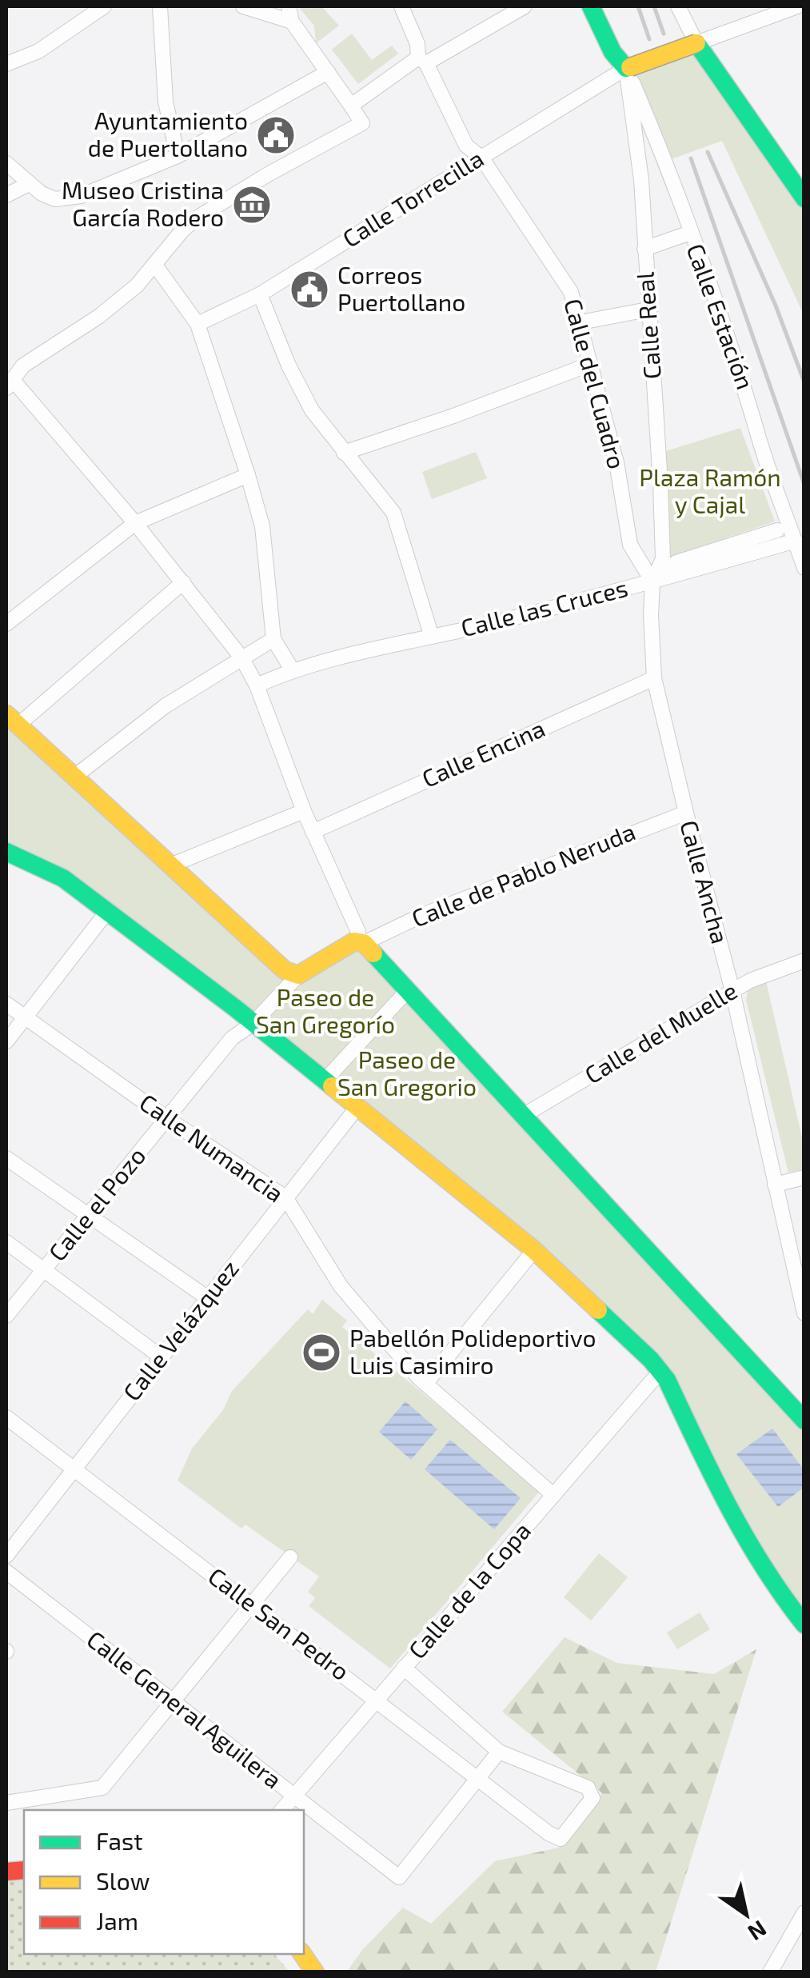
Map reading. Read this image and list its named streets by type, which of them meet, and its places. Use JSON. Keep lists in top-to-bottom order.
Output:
{
  "streets": {
    "street": [
      "Calle Torrecilla",
      "Calle Estación",
      "Calle Real",
      "Calle del Cuadro",
      "Calle las Cruces",
      "Calle Encina",
      "Calle de Pablo Neruda",
      "Calle Ancha",
      "Calle del Muelle",
      "Calle Numancia",
      "Calle el Pozo",
      "Calle Velázquez",
      "Calle de la Copa",
      "Calle San Pedro",
      "Calle General Aguilera"
    ]
  },
  "crossings": [
    ["Calle Torrecilla", "Calle Estación"],
    ["Calle Torrecilla", "Calle Real"],
    ["Calle Torrecilla", "Calle del Cuadro"],
    ["Calle Estación", "Calle Real"],
    ["Calle Estación", "Calle las Cruces"],
    ["Calle Real", "Calle del Cuadro"],
    ["Calle Real", "Calle las Cruces"],
    ["Calle Real", "Calle Ancha"],
    ["Calle del Cuadro", "Calle las Cruces"],
    ["Calle del Cuadro", "Calle Ancha"],
    ["Calle las Cruces", "Calle Ancha"],
    ["Calle Encina", "Calle Ancha"],
    ["Calle de Pablo Neruda", "Calle Ancha"],
    ["Calle Ancha", "Calle del Muelle"],
    ["Calle Numancia", "Calle el Pozo"],
    ["Calle Numancia", "Calle Velázquez"],
    ["Calle Numancia", "Calle de la Copa"],
    ["Calle Velázquez", "Calle San Pedro"],
    ["Calle de la Copa", "Calle San Pedro"],
    ["Calle de la Copa", "Calle General Aguilera"],
    ["Calle San Pedro", "Calle General Aguilera"]
  ],
  "parks": ["Plaza Ramón y Cajal", "Paseo de San Gregorío", "Paseo de San Gregorio"],
  "places": {
    "public building": ["Ayuntamiento de Puertollano", "Correos Puertollano"],
    "museum": ["Museo Cristina García Rodero"],
    "sports": ["Pabellón Polideportivo Luis Casimiro"]
  },
  "legend": ["Fast", "Slow", "Jam"],
  "north": "bottom right"
}
